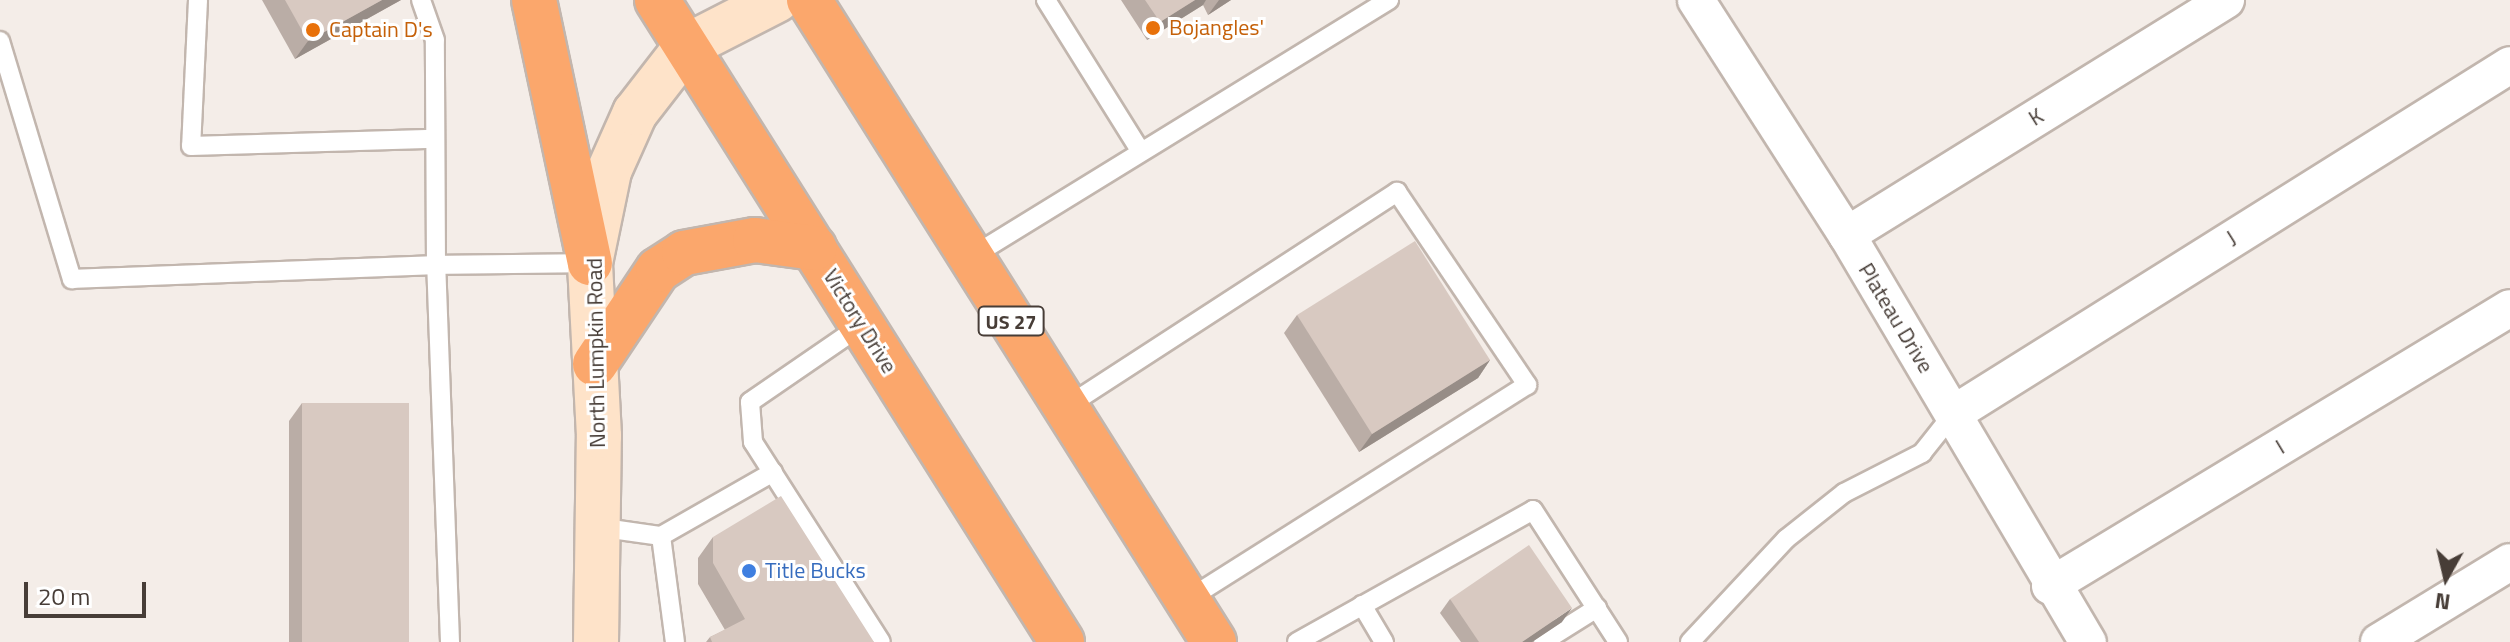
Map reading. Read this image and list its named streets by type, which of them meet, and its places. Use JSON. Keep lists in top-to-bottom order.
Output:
{
  "streets": {
    "highway": ["Victory Drive", "US 27"],
    "street": [
      "K",
      "J",
      "Plateau Drive",
      "North Lumpkin Road",
      "I"
    ]
  },
  "crossings": [
    ["K", "Plateau Drive"],
    ["J", "Plateau Drive"],
    ["Plateau Drive", "I"],
    ["Victory Drive", "North Lumpkin Road"]
  ],
  "places": ["Bojangles'", "Captain D's", "Title Bucks"],
  "scale_bar": "20 m",
  "north": "bottom"
}
